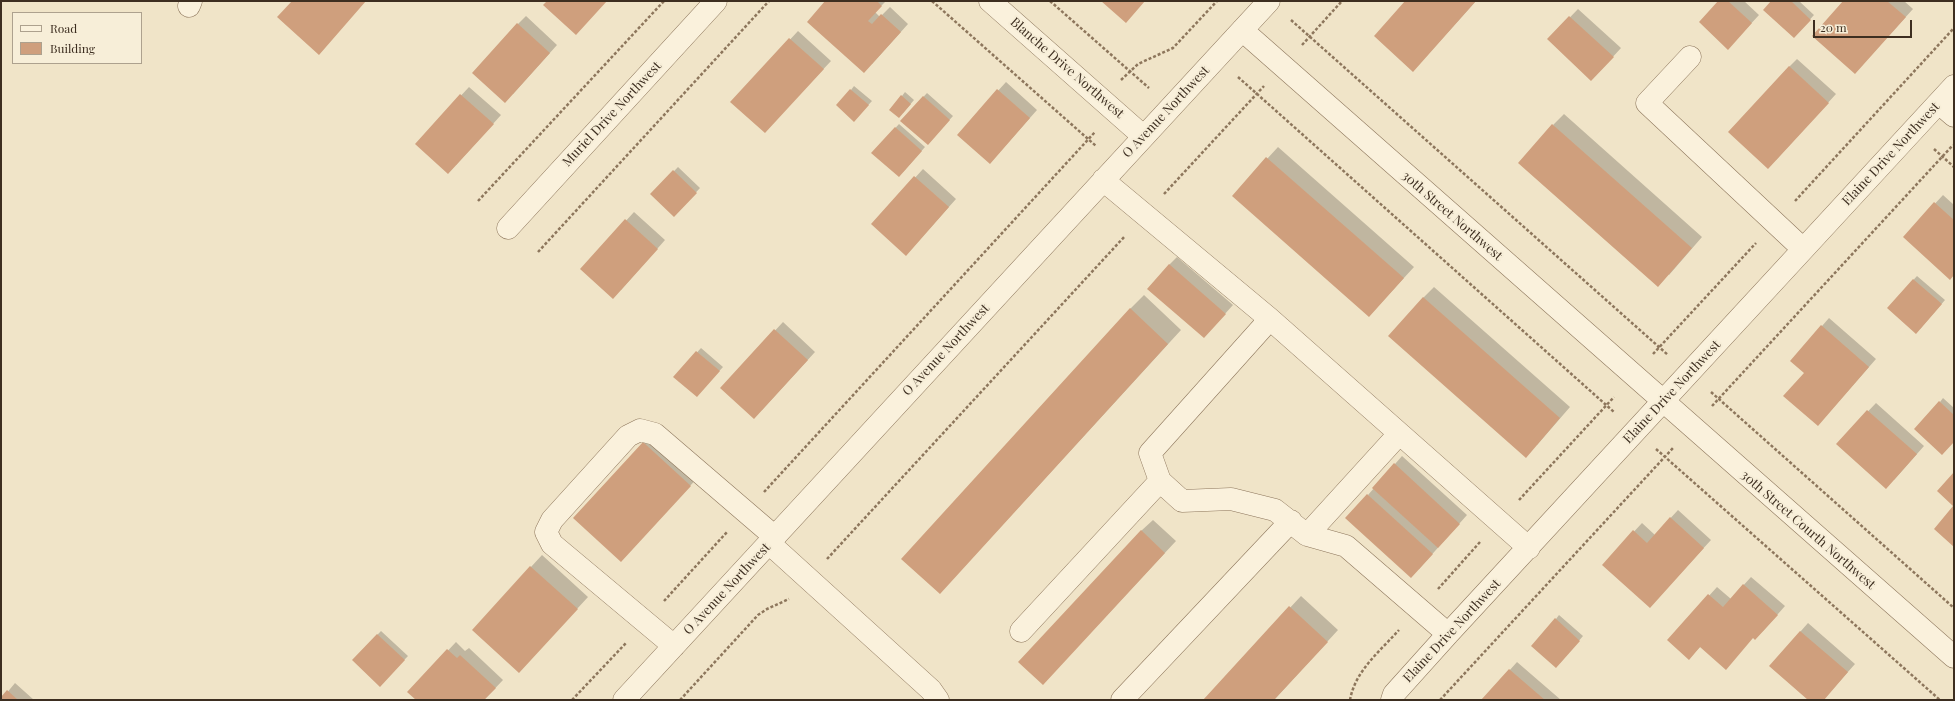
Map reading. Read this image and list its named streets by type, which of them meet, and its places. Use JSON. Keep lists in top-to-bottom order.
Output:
{
  "streets": {
    "street": [
      "Blanche Drive Northwest",
      "O Avenue Northwest",
      "Muriel Drive Northwest",
      "Elaine Drive Northwest",
      "30th Street Northwest",
      "30th Street Courth Northwest"
    ]
  },
  "crossings": [
    ["Blanche Drive Northwest", "O Avenue Northwest"],
    ["O Avenue Northwest", "30th Street Northwest"],
    ["Elaine Drive Northwest", "30th Street Northwest"],
    ["Elaine Drive Northwest", "30th Street Courth Northwest"],
    ["30th Street Northwest", "30th Street Courth Northwest"]
  ],
  "legend": ["Road", "Building"],
  "scale_bar": "20 m"
}
